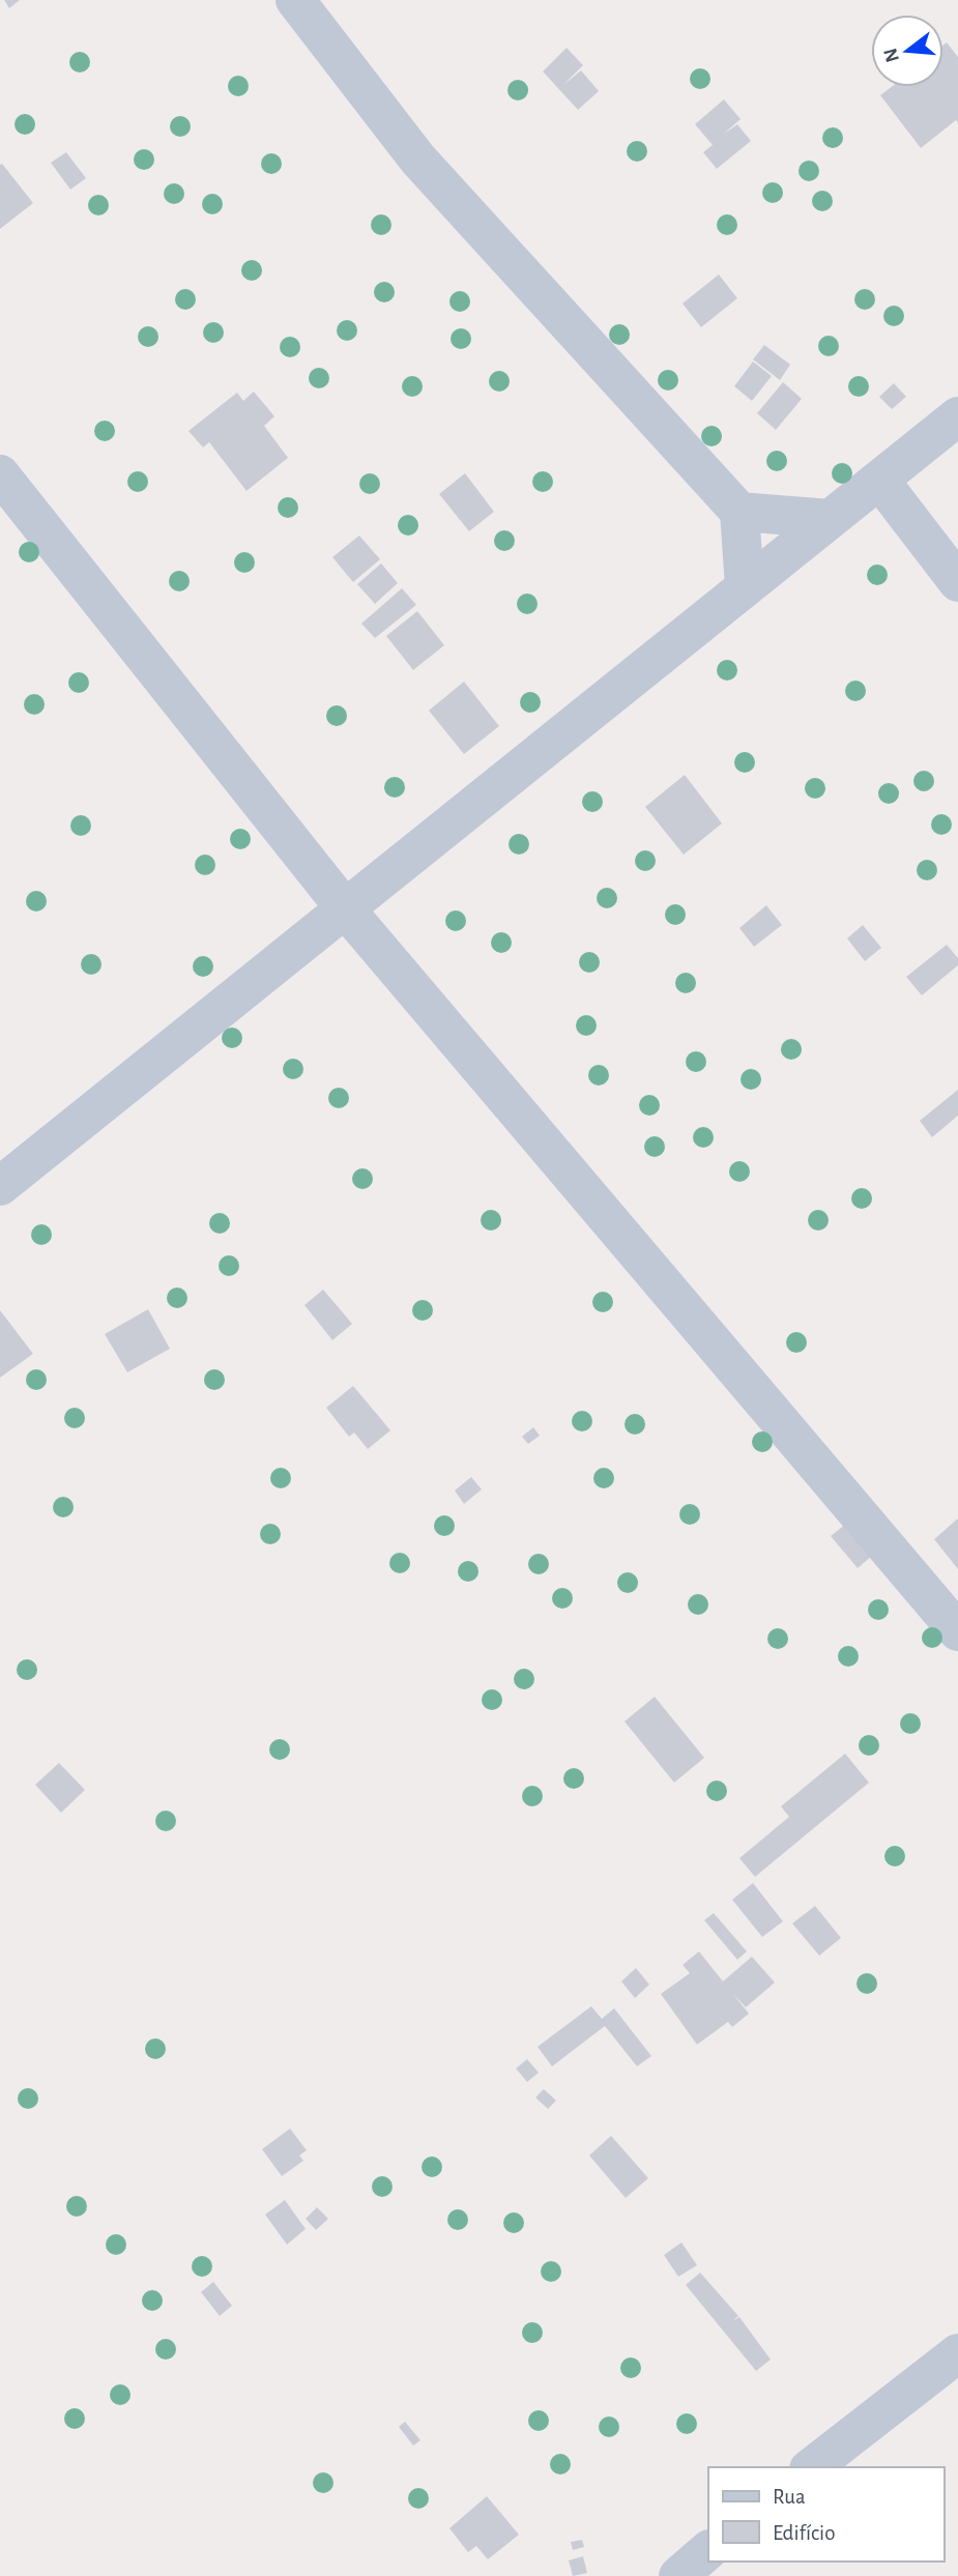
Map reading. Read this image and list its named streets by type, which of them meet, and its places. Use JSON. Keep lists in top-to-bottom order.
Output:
{
  "legend": ["Rua", "Edifício"],
  "north": "left"
}
